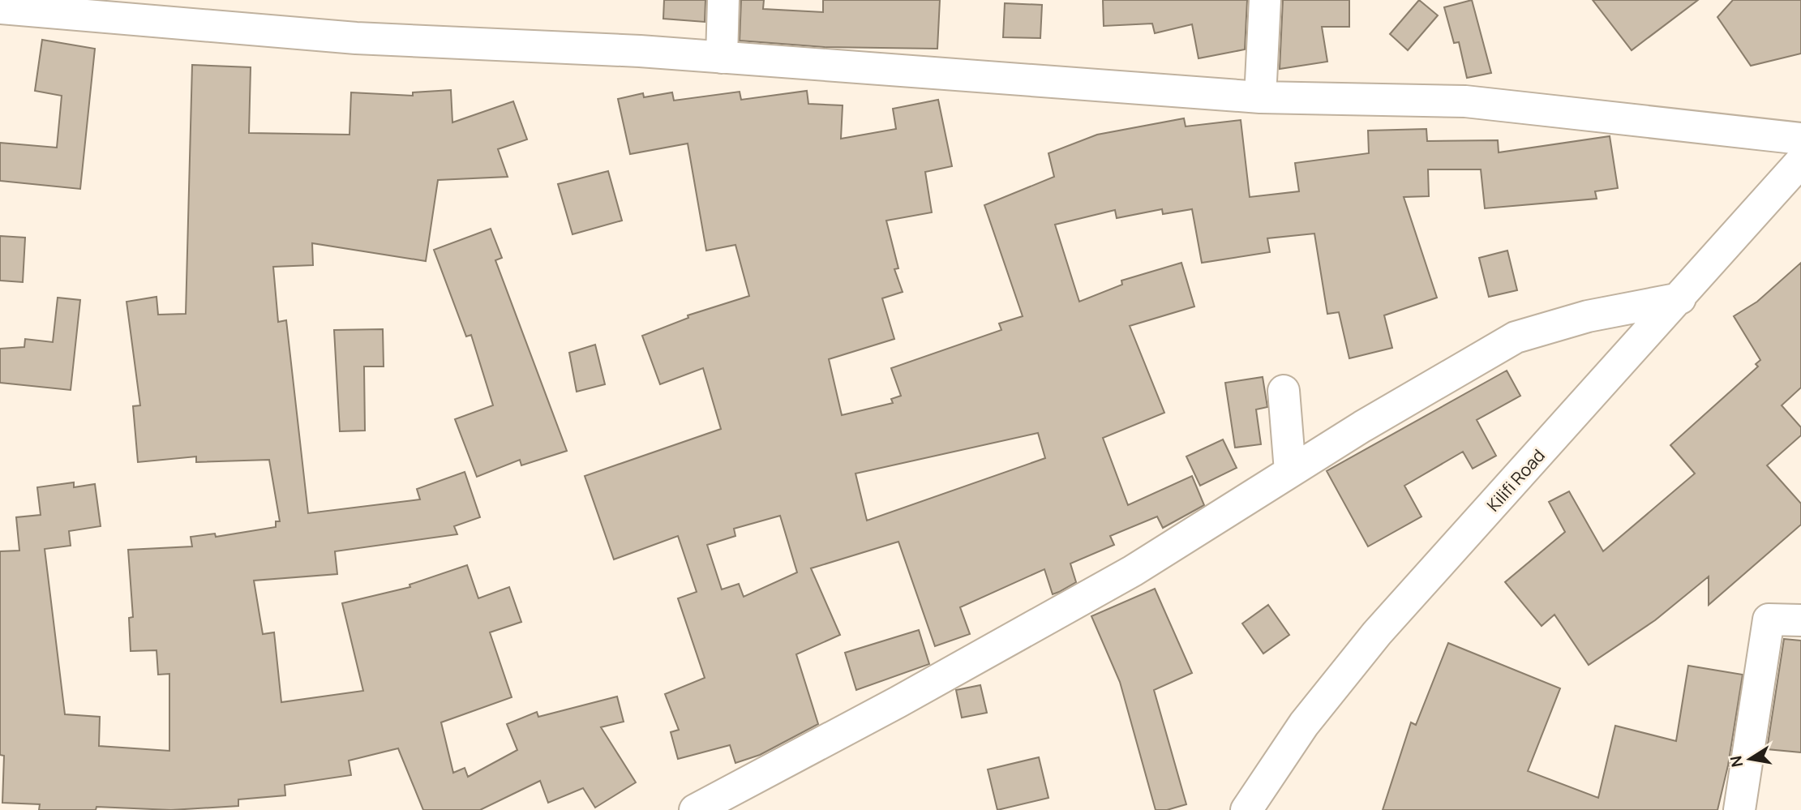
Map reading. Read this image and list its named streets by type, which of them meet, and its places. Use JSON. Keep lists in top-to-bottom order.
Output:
{
  "streets": {
    "street": ["Kilifi Road"]
  },
  "north": "left"
}
